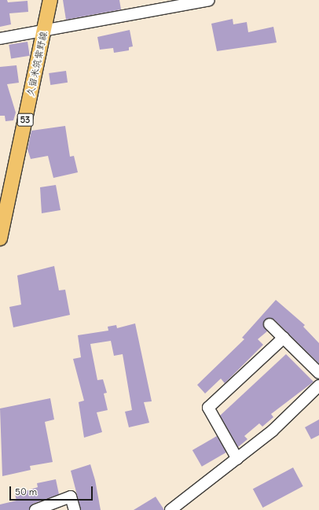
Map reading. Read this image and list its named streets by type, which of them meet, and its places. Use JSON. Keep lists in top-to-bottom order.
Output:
{
  "streets": {
    "main road": ["久留米筑紫野線", "53"]
  },
  "scale_bar": "50 m"
}
